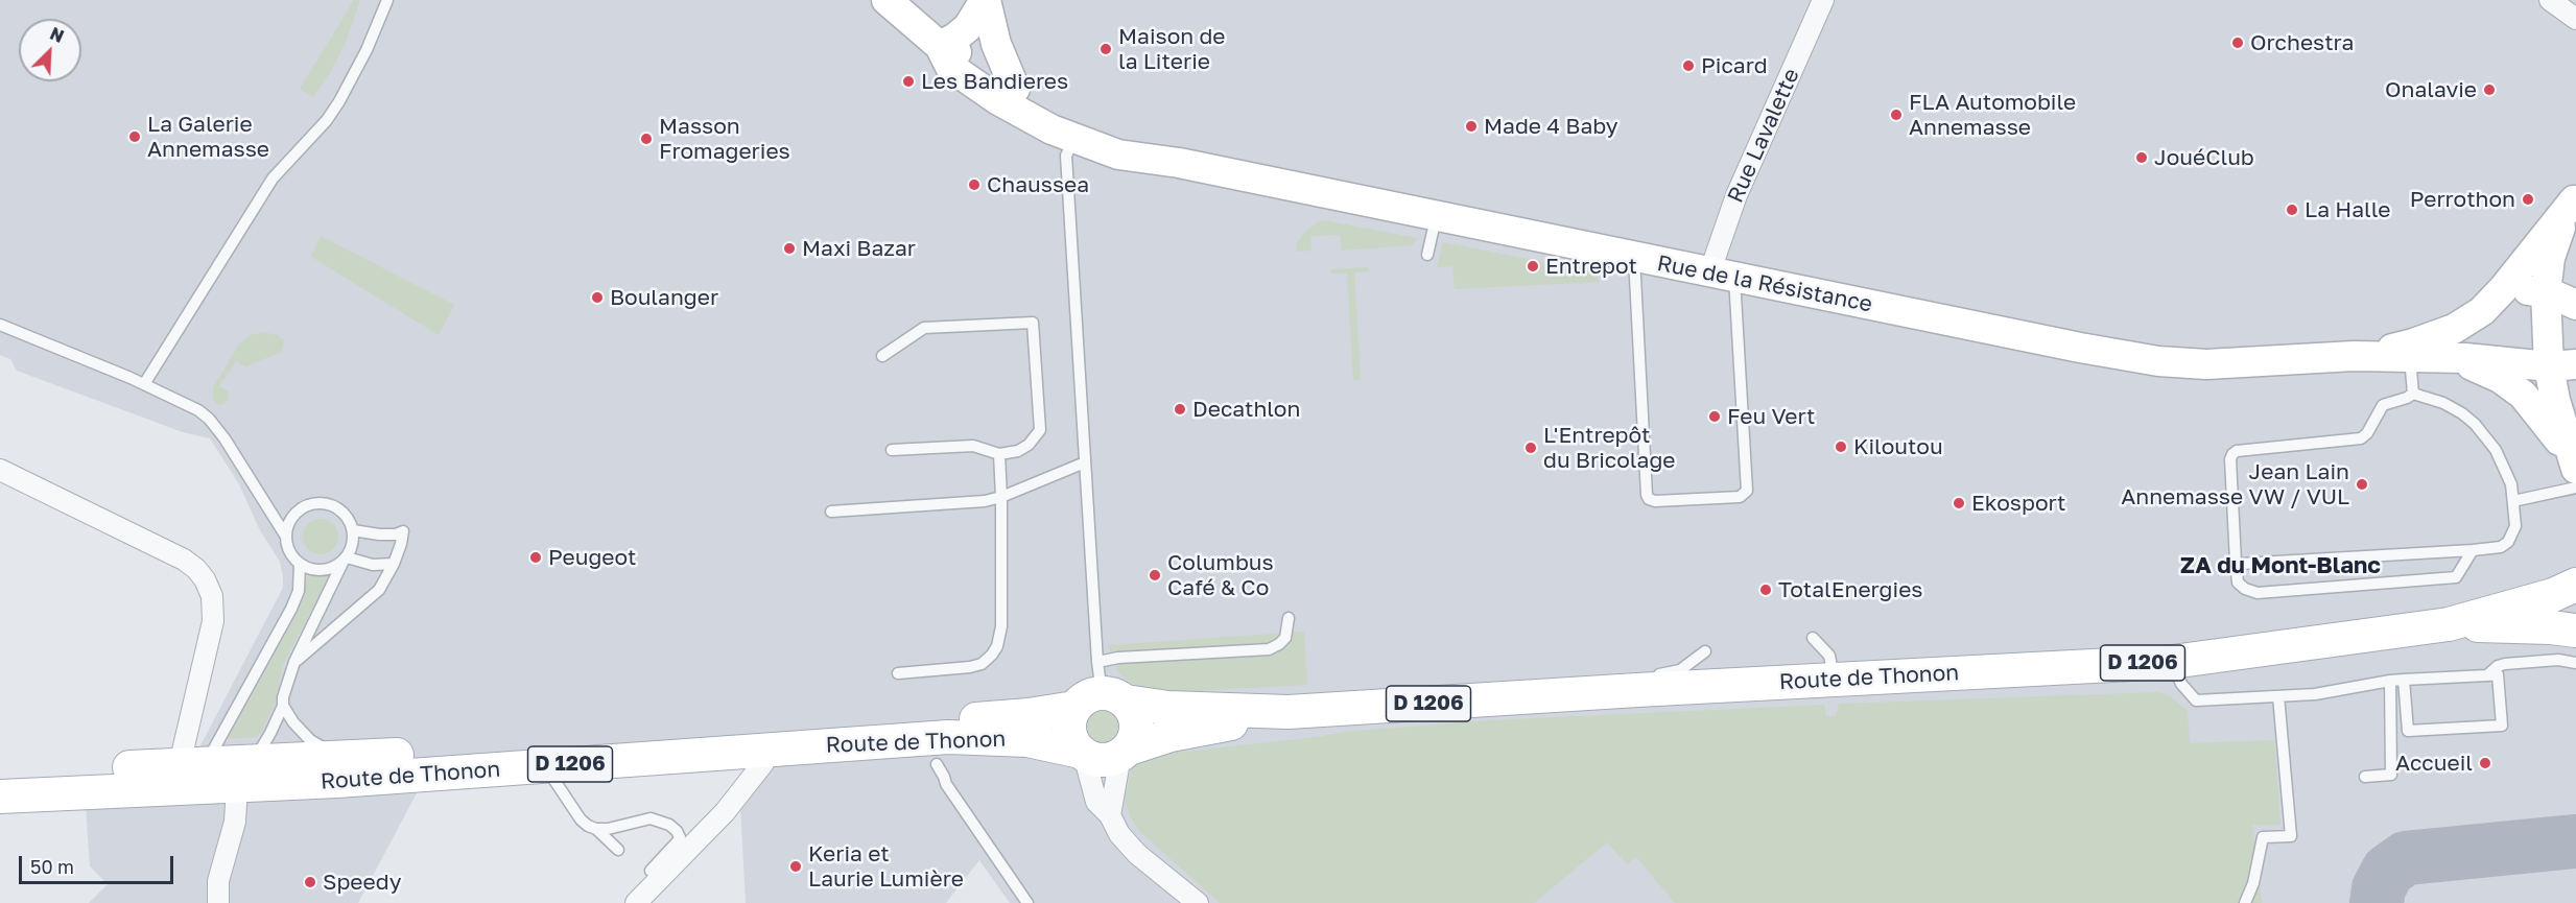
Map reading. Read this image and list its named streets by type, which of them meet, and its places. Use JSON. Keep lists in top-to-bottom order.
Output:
{
  "streets": {
    "main road": ["D 1206", "Route de Thonon"],
    "street": ["Rue Lavalette", "Rue de la Résistance"]
  },
  "crossings": [
    ["Rue Lavalette", "Rue de la Résistance"]
  ],
  "districts": ["ZA du Mont-Blanc"],
  "places": [
    "Orchestra",
    "Maison de la Literie",
    "Picard",
    "Les Bandieres",
    "Onalavie",
    "FLA Automobile Annemasse",
    "Made 4 Baby",
    "La Galerie Annemasse",
    "Masson Fromageries",
    "JouéClub",
    "Chaussea",
    "Perrothon",
    "La Halle",
    "Maxi Bazar",
    "Entrepot",
    "Boulanger",
    "Decathlon",
    "Feu Vert",
    "Kiloutou",
    "L'Entrepôt du Bricolage",
    "Jean Lain Annemasse VW / VUL",
    "Ekosport",
    "Peugeot",
    "Columbus Café & Co",
    "TotalEnergies",
    "Accueil",
    "Keria et Laurie Lumière",
    "Speedy"
  ],
  "scale_bar": "50 m",
  "north": "top right"
}
